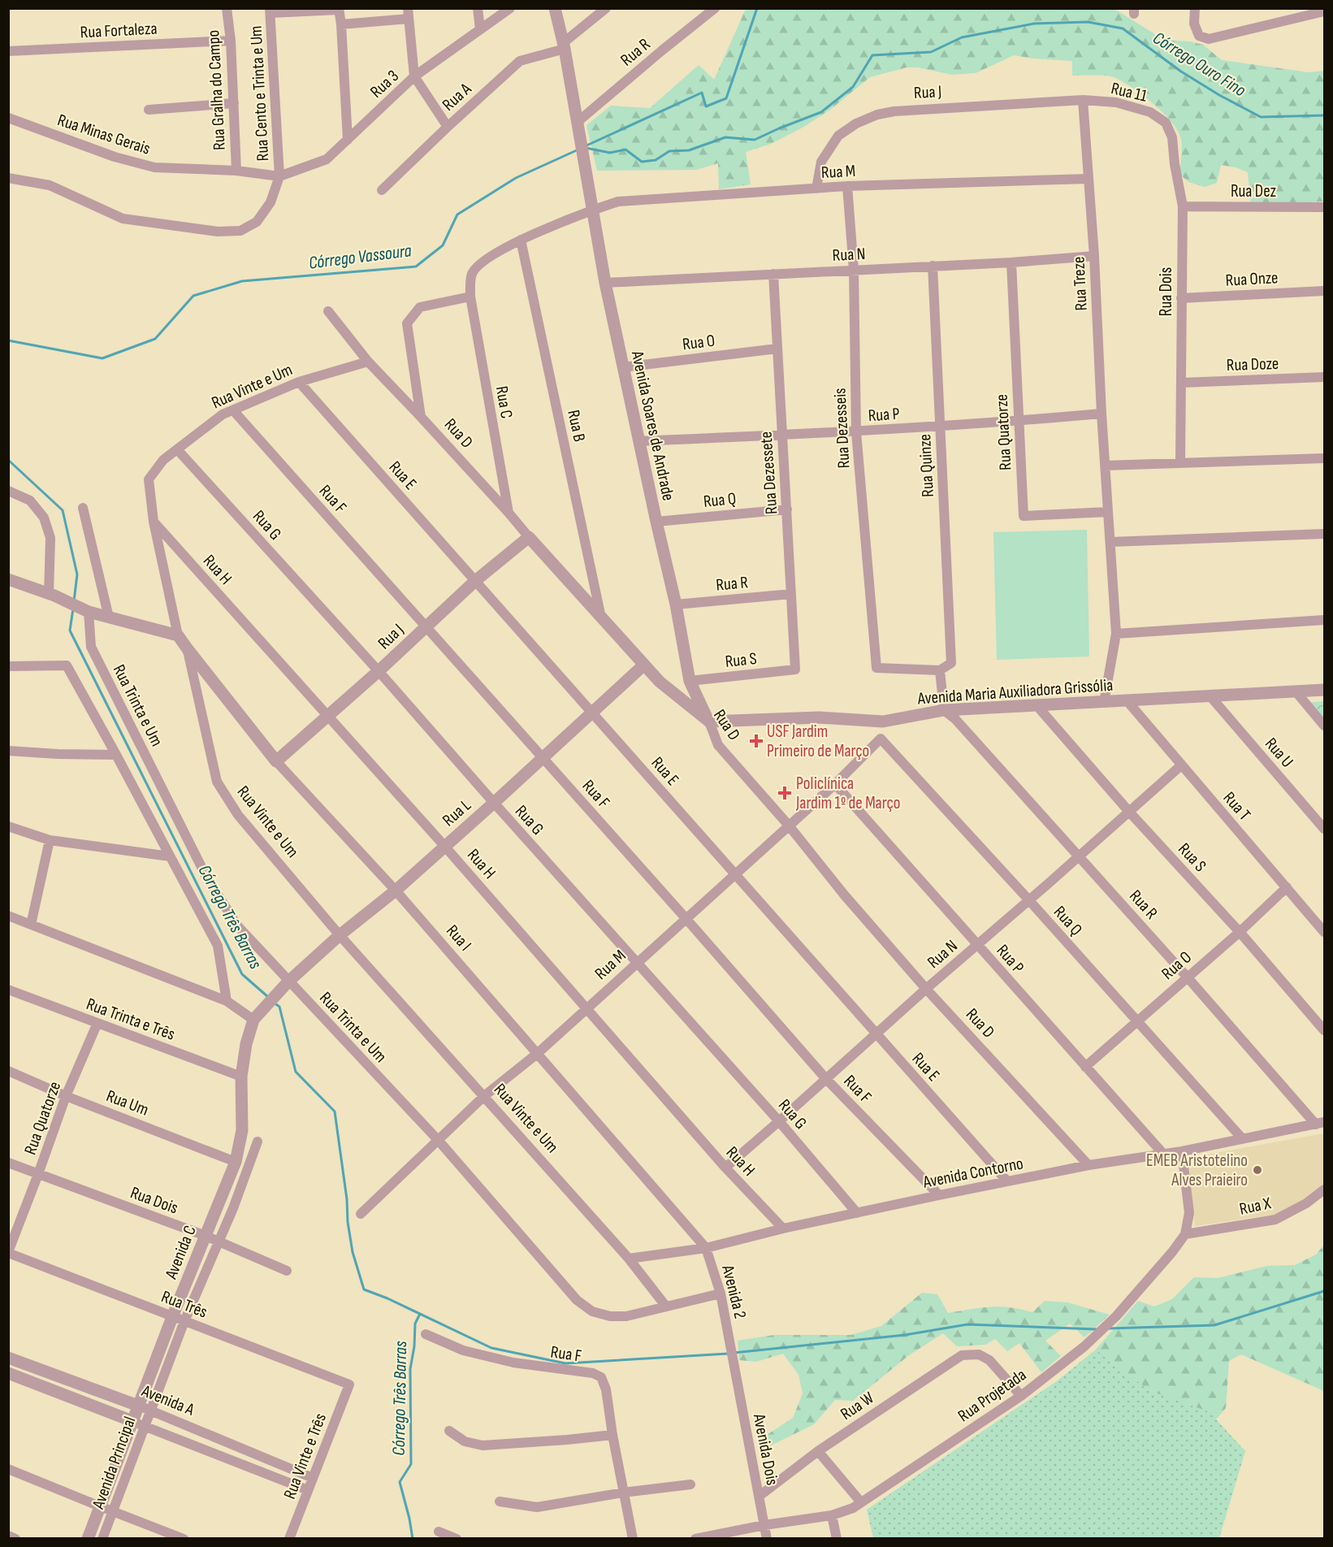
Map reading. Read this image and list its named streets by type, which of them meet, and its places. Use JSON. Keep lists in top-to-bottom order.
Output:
{
  "streets": {
    "street": [
      "Rua Fortaleza",
      "Rua R",
      "Rua 3",
      "Rua Gralha do Campo",
      "Rua J",
      "Rua 11",
      "Rua Cento e Trinta e Um",
      "Rua A",
      "Rua Minas Gerais",
      "Rua M",
      "Rua Dez",
      "Rua N",
      "Rua Onze",
      "Rua Treze",
      "Rua Dois",
      "Rua O",
      "Rua Doze",
      "Rua Vinte e Um",
      "Rua C",
      "Rua P",
      "Rua B",
      "Avenida Soares de Andrade",
      "Rua Dezesseis",
      "Rua Quatorze",
      "Rua D",
      "Rua Quinze",
      "Rua Dezessete",
      "Rua E",
      "Rua F",
      "Rua Q",
      "Rua G",
      "Rua H",
      "Rua S",
      "Avenida Maria Auxiliadora Grissólia",
      "Rua Trinta e Um",
      "Rua U",
      "Rua T",
      "Rua L",
      "Rua I",
      "Rua Trinta e Três",
      "Rua Um",
      "Avenida Contorno",
      "Rua X",
      "Avenida C",
      "Avenida 2",
      "Rua Três",
      "Rua Projetada",
      "Avenida A",
      "Rua W",
      "Avenida Dois",
      "Rua Vinte e Três",
      "Avenida Principal"
    ]
  },
  "crossings": [
    ["Rua Fortaleza", "Rua Gralha do Campo"],
    ["Rua R", "Rua N"],
    ["Rua R", "Rua O"],
    ["Rua R", "Avenida Soares de Andrade"],
    ["Rua R", "Rua Dezessete"],
    ["Rua R", "Avenida Maria Auxiliadora Grissólia"],
    ["Rua R", "Avenida Contorno"],
    ["Rua 3", "Rua Cento e Trinta e Um"],
    ["Rua 3", "Rua Minas Gerais"],
    ["Rua Gralha do Campo", "Rua Minas Gerais"],
    ["Rua J", "Rua 11"],
    ["Rua J", "Rua M"],
    ["Rua J", "Rua Treze"],
    ["Rua J", "Rua D"],
    ["Rua J", "Rua E"],
    ["Rua J", "Rua F"],
    ["Rua J", "Rua G"],
    ["Rua J", "Rua H"],
    ["Rua J", "Rua I"],
    ["Rua 11", "Rua Treze"],
    ["Rua 11", "Rua Dois"],
    ["Rua Cento e Trinta e Um", "Rua Minas Gerais"],
    ["Rua A", "Avenida Soares de Andrade"],
    ["Rua M", "Rua Treze"],
    ["Rua M", "Rua Vinte e Um"],
    ["Rua M", "Rua P"],
    ["Rua M", "Avenida Soares de Andrade"],
    ["Rua M", "Rua Dezesseis"],
    ["Rua M", "Rua D"],
    ["Rua M", "Rua E"],
    ["Rua M", "Rua F"],
    ["Rua M", "Rua Q"],
    ["Rua M", "Rua G"],
    ["Rua M", "Rua H"],
    ["Rua M", "Rua Trinta e Um"],
    ["Rua M", "Rua I"],
    ["Rua Dez", "Rua Dois"],
    ["Rua N", "Rua Treze"],
    ["Rua N", "Rua P"],
    ["Rua N", "Avenida Soares de Andrade"],
    ["Rua N", "Rua Dezesseis"],
    ["Rua N", "Rua Quatorze"],
    ["Rua N", "Rua D"],
    ["Rua N", "Rua Quinze"],
    ["Rua N", "Rua Dezessete"],
    ["Rua N", "Rua E"],
    ["Rua N", "Rua F"],
    ["Rua N", "Rua Q"],
    ["Rua N", "Rua G"],
    ["Rua N", "Rua H"],
    ["Rua N", "Rua S"],
    ["Rua N", "Rua T"],
    ["Rua Onze", "Rua Dois"],
    ["Rua Treze", "Rua P"],
    ["Rua Treze", "Rua Quatorze"],
    ["Rua Treze", "Avenida Maria Auxiliadora Grissólia"],
    ["Rua Dois", "Rua Doze"],
    ["Rua Dois", "Rua Quatorze"],
    ["Rua Dois", "Avenida C"],
    ["Rua Dois", "Avenida Principal"],
    ["Rua O", "Rua P"],
    ["Rua O", "Avenida Soares de Andrade"],
    ["Rua O", "Rua Dezessete"],
    ["Rua O", "Rua Q"],
    ["Rua O", "Rua S"],
    ["Rua O", "Rua T"],
    ["Rua Vinte e Um", "Rua D"],
    ["Rua Vinte e Um", "Rua E"],
    ["Rua Vinte e Um", "Rua F"],
    ["Rua Vinte e Um", "Rua G"],
    ["Rua Vinte e Um", "Rua H"],
    ["Rua Vinte e Um", "Rua Trinta e Um"],
    ["Rua Vinte e Um", "Rua L"],
    ["Rua Vinte e Um", "Rua I"],
    ["Rua Vinte e Um", "Avenida Contorno"],
    ["Rua C", "Rua D"],
    ["Rua P", "Avenida Soares de Andrade"],
    ["Rua P", "Rua Dezesseis"],
    ["Rua P", "Rua Quatorze"],
    ["Rua P", "Rua Quinze"],
    ["Rua P", "Rua Dezessete"],
    ["Rua P", "Avenida Contorno"],
    ["Rua B", "Rua D"],
    ["Avenida Soares de Andrade", "Rua D"],
    ["Avenida Soares de Andrade", "Rua Q"],
    ["Avenida Soares de Andrade", "Rua S"],
    ["Avenida Soares de Andrade", "Avenida Maria Auxiliadora Grissólia"],
    ["Rua Dezesseis", "Rua Quinze"],
    ["Rua Quatorze", "Rua Trinta e Três"],
    ["Rua Quatorze", "Rua Um"],
    ["Rua Quatorze", "Rua Três"],
    ["Rua D", "Avenida Maria Auxiliadora Grissólia"],
    ["Rua D", "Rua L"],
    ["Rua D", "Avenida Contorno"],
    ["Rua Dezessete", "Rua Q"],
    ["Rua Dezessete", "Rua S"],
    ["Rua E", "Rua L"],
    ["Rua E", "Avenida Contorno"],
    ["Rua F", "Rua L"],
    ["Rua F", "Avenida Contorno"],
    ["Rua Q", "Avenida Contorno"],
    ["Rua G", "Rua L"],
    ["Rua G", "Avenida Contorno"],
    ["Rua H", "Rua L"],
    ["Rua H", "Avenida Contorno"],
    ["Rua S", "Avenida Maria Auxiliadora Grissólia"],
    ["Avenida Maria Auxiliadora Grissólia", "Rua U"],
    ["Avenida Maria Auxiliadora Grissólia", "Rua T"],
    ["Rua Trinta e Um", "Rua L"],
    ["Rua Trinta e Um", "Avenida C"],
    ["Rua Trinta e Um", "Avenida 2"],
    ["Rua L", "Rua I"],
    ["Rua L", "Avenida C"],
    ["Rua I", "Avenida Contorno"],
    ["Rua I", "Avenida 2"],
    ["Rua Trinta e Três", "Avenida C"],
    ["Rua Um", "Avenida C"],
    ["Avenida Contorno", "Avenida 2"],
    ["Avenida Contorno", "Rua Projetada"],
    ["Rua X", "Rua Projetada"],
    ["Avenida C", "Rua Três"],
    ["Avenida C", "Avenida A"],
    ["Avenida 2", "Avenida Dois"],
    ["Rua Três", "Rua Vinte e Três"],
    ["Rua Três", "Avenida Principal"],
    ["Rua Projetada", "Rua W"],
    ["Rua Projetada", "Avenida Dois"],
    ["Avenida A", "Rua Vinte e Três"],
    ["Avenida A", "Avenida Principal"],
    ["Rua W", "Avenida Dois"]
  ],
  "water": ["Córrego Ouro Fino", "Córrego Vassoura", "Córrego Três Barras"],
  "places": {
    "health": ["USF Jardim Primeiro de Março", "Policlínica Jardim 1º de Março"],
    "other": ["EMEB Aristotelino Alves Praieiro"]
  }
}
